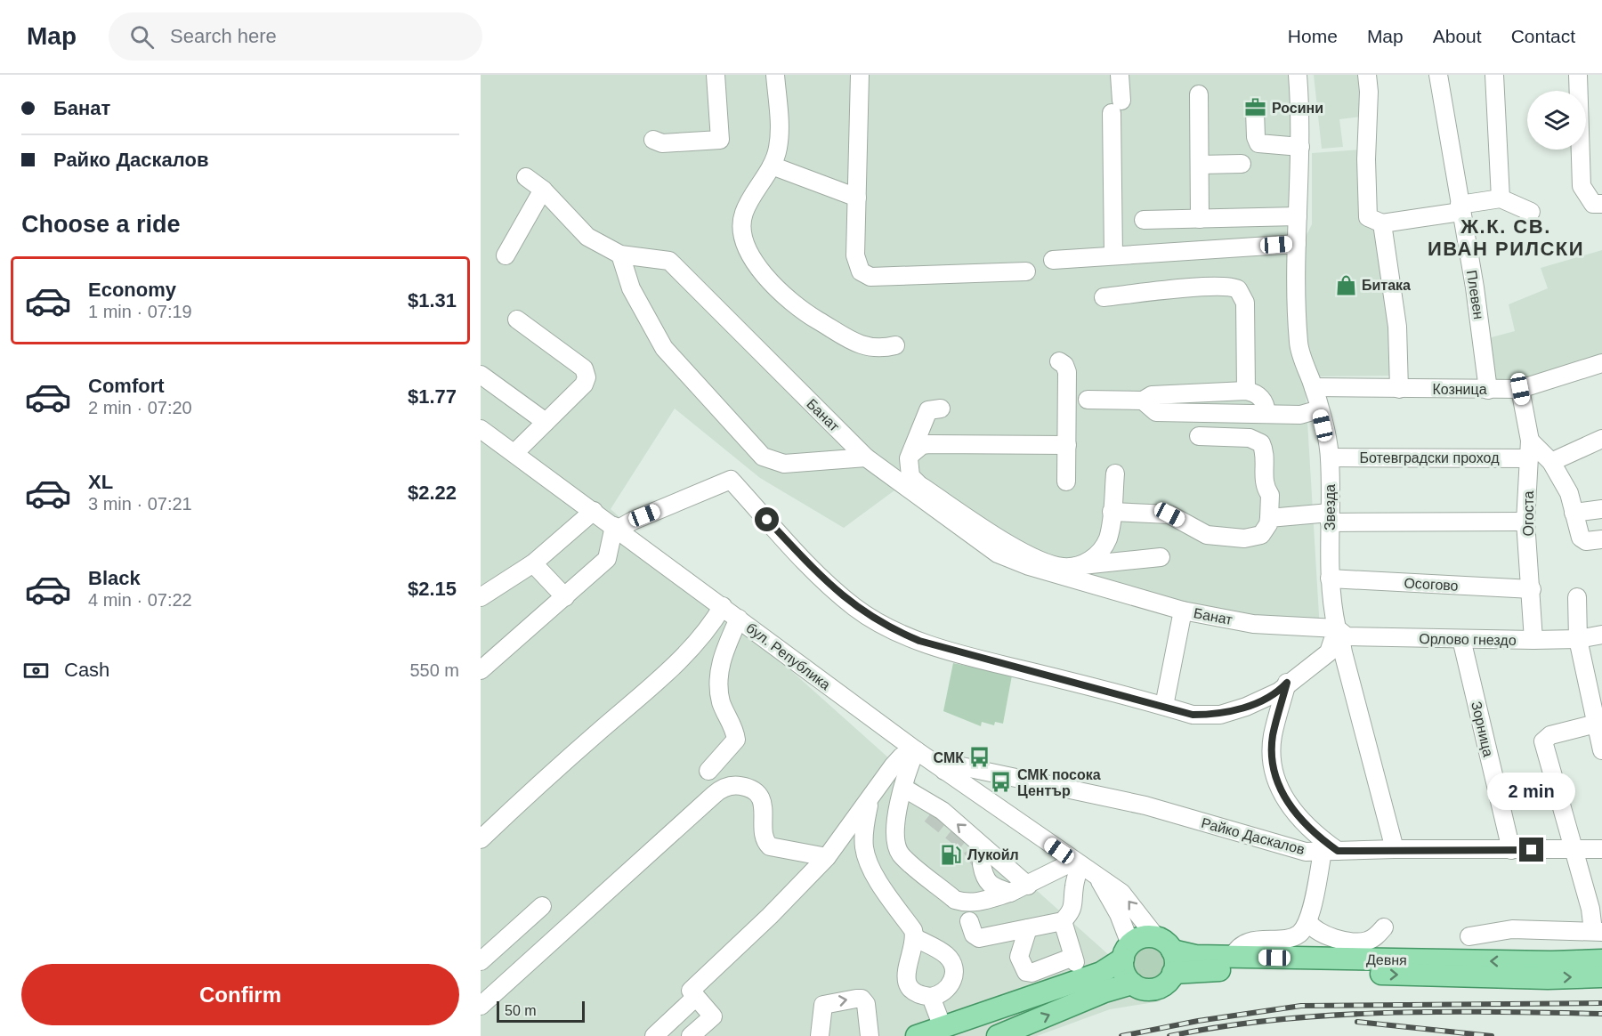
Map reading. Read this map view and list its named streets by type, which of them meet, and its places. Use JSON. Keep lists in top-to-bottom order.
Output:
{
  "streets": {
    "main road": ["Девня"],
    "street": [
      "Плевен",
      "Козница",
      "Банат",
      "Ботевградски проход",
      "Звезда",
      "Огоста",
      "Осогово",
      "Орлово гнездо",
      "бул. Република",
      "Зорница",
      "Райко Даскалов"
    ]
  },
  "crossings": [
    ["Плевен", "Козница"],
    ["Козница", "Звезда"],
    ["Козница", "Огоста"],
    ["Банат", "Звезда"],
    ["Банат", "Орлово гнездо"],
    ["Ботевградски проход", "Звезда"],
    ["Ботевградски проход", "Огоста"],
    ["Звезда", "Осогово"],
    ["Звезда", "Орлово гнездо"],
    ["Звезда", "Райко Даскалов"],
    ["Огоста", "Осогово"],
    ["Огоста", "Орлово гнездо"],
    ["Орлово гнездо", "Зорница"],
    ["бул. Република", "Райко Даскалов"],
    ["бул. Република", "Девня"],
    ["Зорница", "Райко Даскалов"]
  ],
  "districts": ["Ж.К. СВ. ИВАН РИЛСКИ"],
  "places": {
    "office": ["Росини"],
    "shop": ["Битака"],
    "bus stop": ["СМК", "СМК посока Център"],
    "fuel station": ["Лукойл"]
  },
  "scale_bar": "50 m",
  "page": {
    "header": "Map",
    "search": "Search here",
    "nav": [
      "Home",
      "Map",
      "About",
      "Contact"
    ],
    "banner": ["Банат", "Райко Даскалов"],
    "heading": "Choose a ride",
    "list": [
      {
        "name": "Economy",
        "note": "1 min · 07:19",
        "value": "$1.31"
      },
      {
        "name": "Comfort",
        "note": "2 min · 07:20",
        "value": "$1.77"
      },
      {
        "name": "XL",
        "note": "3 min · 07:21",
        "value": "$2.22"
      },
      {
        "name": "Black",
        "note": "4 min · 07:22",
        "value": "$2.15"
      }
    ],
    "pay": ["Cash", "550 m"],
    "bubble": "2 min",
    "buttons": "Confirm",
    "scale": "50 m"
  }
}
